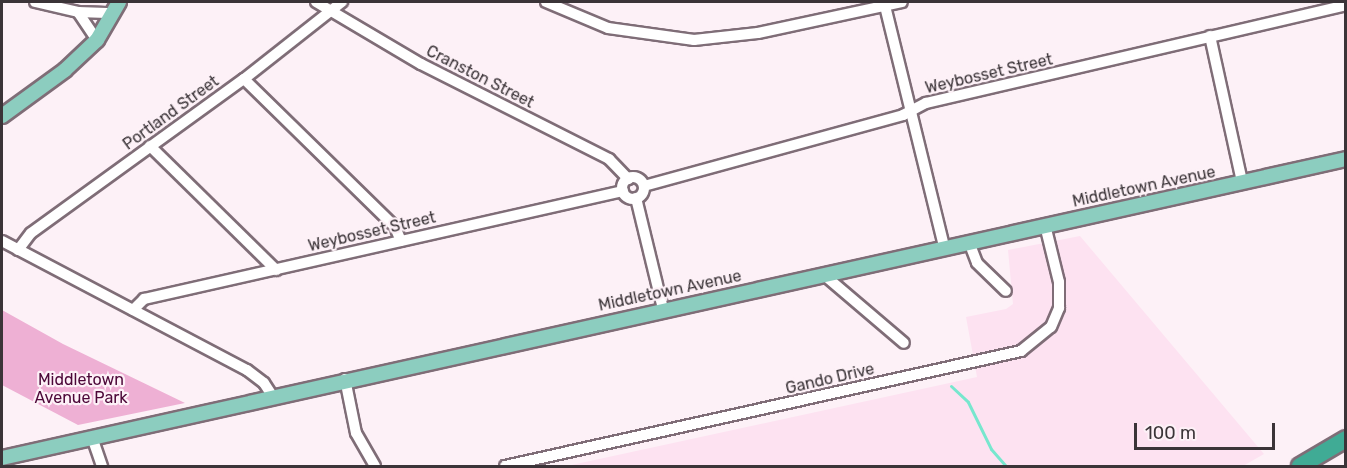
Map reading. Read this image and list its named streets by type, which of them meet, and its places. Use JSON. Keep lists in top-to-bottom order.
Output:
{
  "streets": {
    "main road": ["Middletown Avenue"],
    "street": [
      "Weybosset Street",
      "Cranston Street",
      "Portland Street",
      "Gando Drive"
    ]
  },
  "crossings": [
    ["Cranston Street", "Portland Street"],
    ["Middletown Avenue", "Gando Drive"]
  ],
  "parks": ["Middletown Avenue Park"],
  "scale_bar": "100 m"
}
